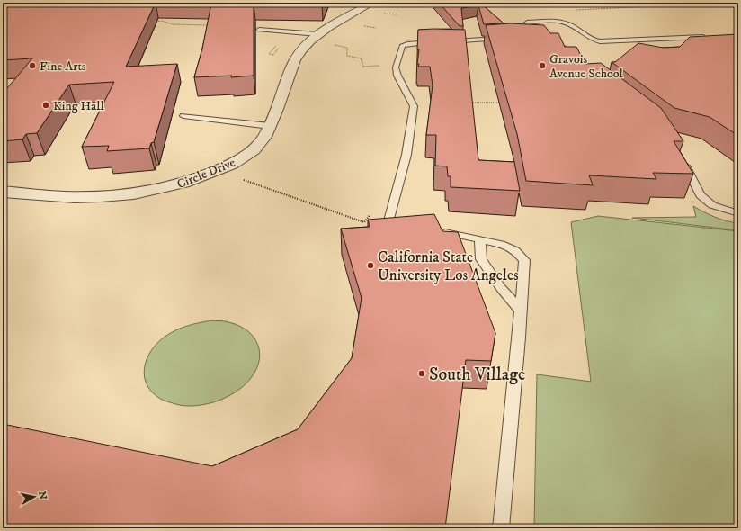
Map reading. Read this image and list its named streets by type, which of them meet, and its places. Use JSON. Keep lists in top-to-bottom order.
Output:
{
  "streets": {
    "street": ["Circle Drive"]
  },
  "places": [
    "Fine Arts",
    "Gravois Avenue School",
    "King Hall",
    "California State University Los Angeles",
    "South Village"
  ],
  "north": "right"
}
